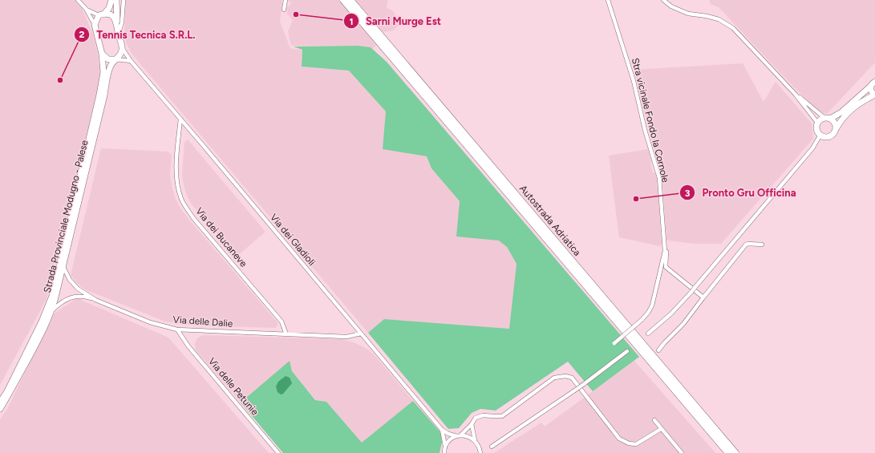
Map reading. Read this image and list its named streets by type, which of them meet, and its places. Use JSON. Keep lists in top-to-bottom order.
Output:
{
  "streets": {
    "highway": ["Autostrada Adriatica"],
    "main road": ["Strada Provinciale Modugno - Palese"],
    "street": [
      "Stra vicinale Fondo la Cornole",
      "Via dei Bucaneve",
      "Via dei Gladioli",
      "Via delle Dalie",
      "Via delle Petunie"
    ]
  },
  "crossings": [
    ["Strada Provinciale Modugno - Palese", "Via dei Gladioli"],
    ["Strada Provinciale Modugno - Palese", "Via delle Dalie"],
    ["Via dei Bucaneve", "Via dei Gladioli"],
    ["Via dei Bucaneve", "Via delle Dalie"],
    ["Via dei Gladioli", "Via delle Dalie"],
    ["Via delle Dalie", "Via delle Petunie"]
  ],
  "places": ["Sarni Murge Est", "Tennis Tecnica S.R.L.", "Pronto Gru Officina"]
}
